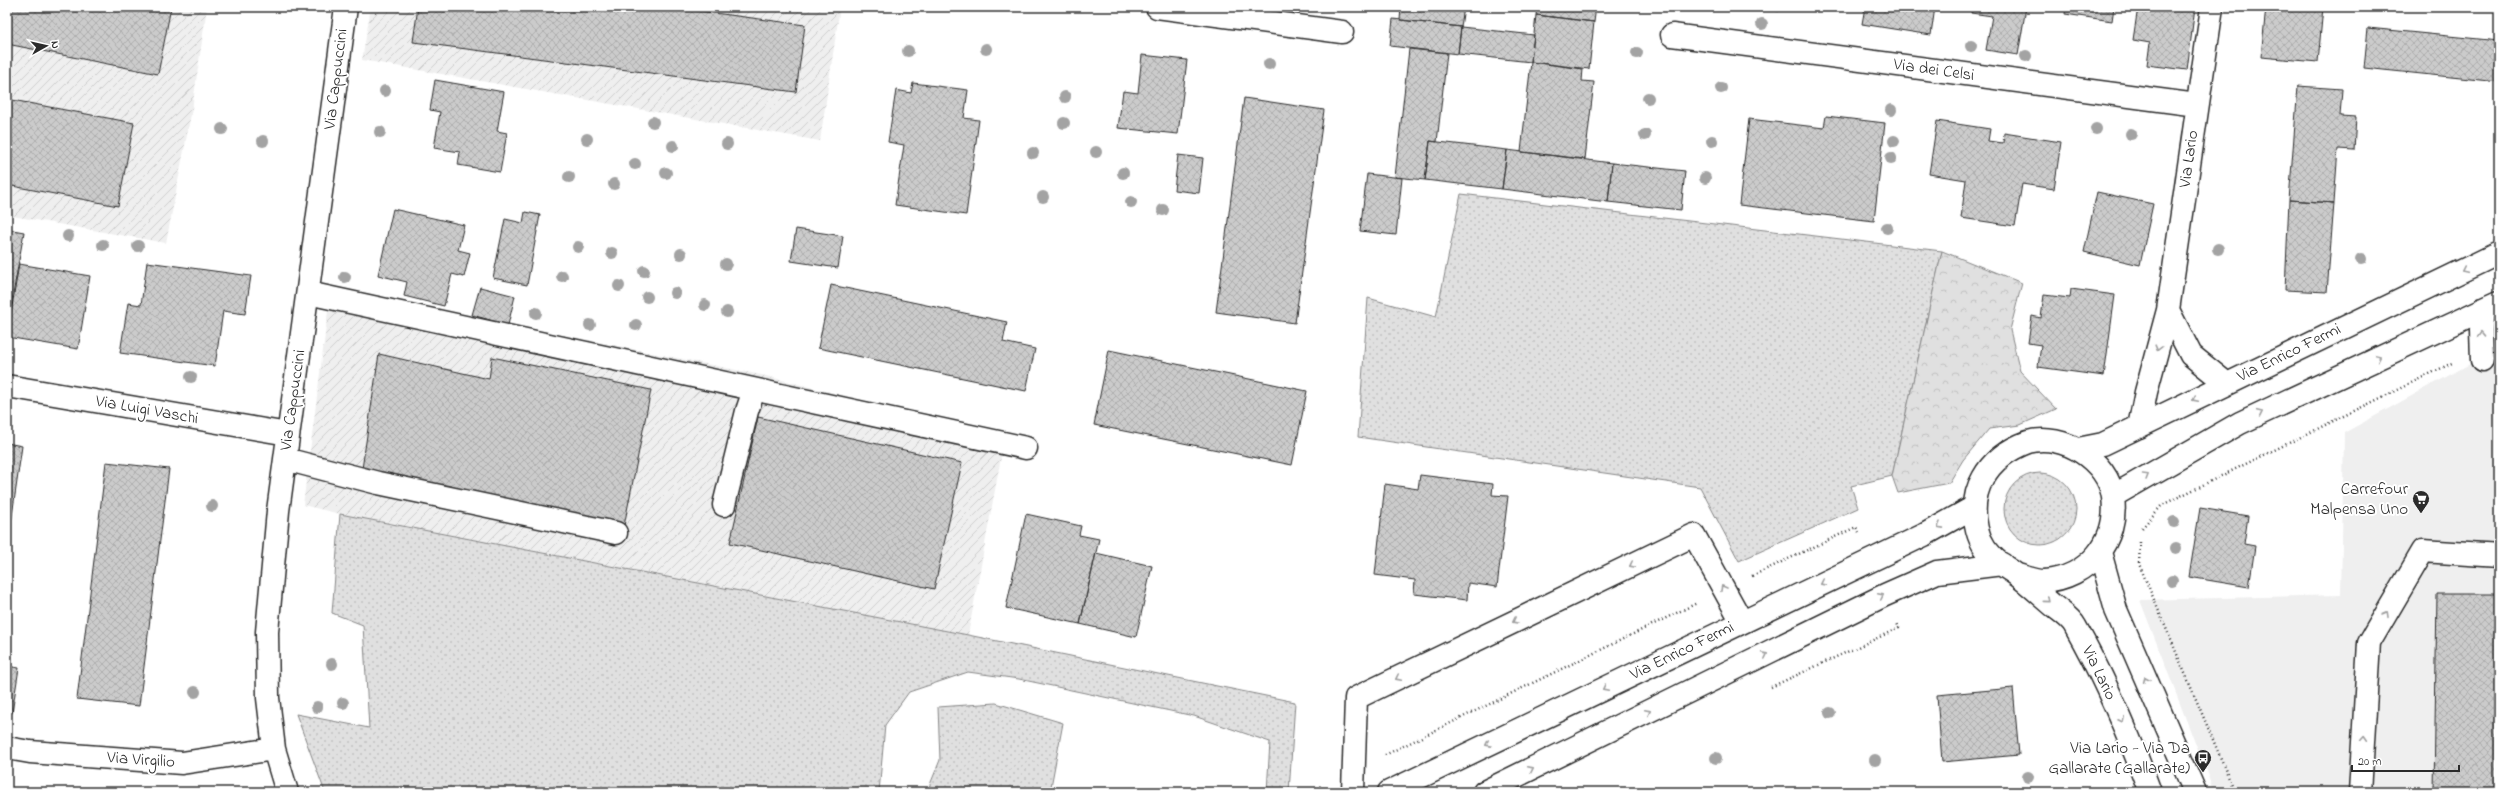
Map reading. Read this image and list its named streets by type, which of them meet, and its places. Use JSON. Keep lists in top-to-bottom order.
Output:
{
  "streets": {
    "street": [
      "Via dei Celsi",
      "Via Cappuccini",
      "Via Lario",
      "Via Enrico Fermi",
      "Via Luigi Vaschi",
      "Via Virgilio"
    ]
  },
  "crossings": [
    ["Via dei Celsi", "Via Lario"],
    ["Via Cappuccini", "Via Luigi Vaschi"],
    ["Via Cappuccini", "Via Virgilio"],
    ["Via Lario", "Via Enrico Fermi"]
  ],
  "places": {
    "supermarket": ["Carrefour Malpensa Uno"],
    "bus stop": ["Via Lario - Via Da Gallarate (Gallarate)"]
  },
  "scale_bar": "20 m",
  "north": "right"
}
